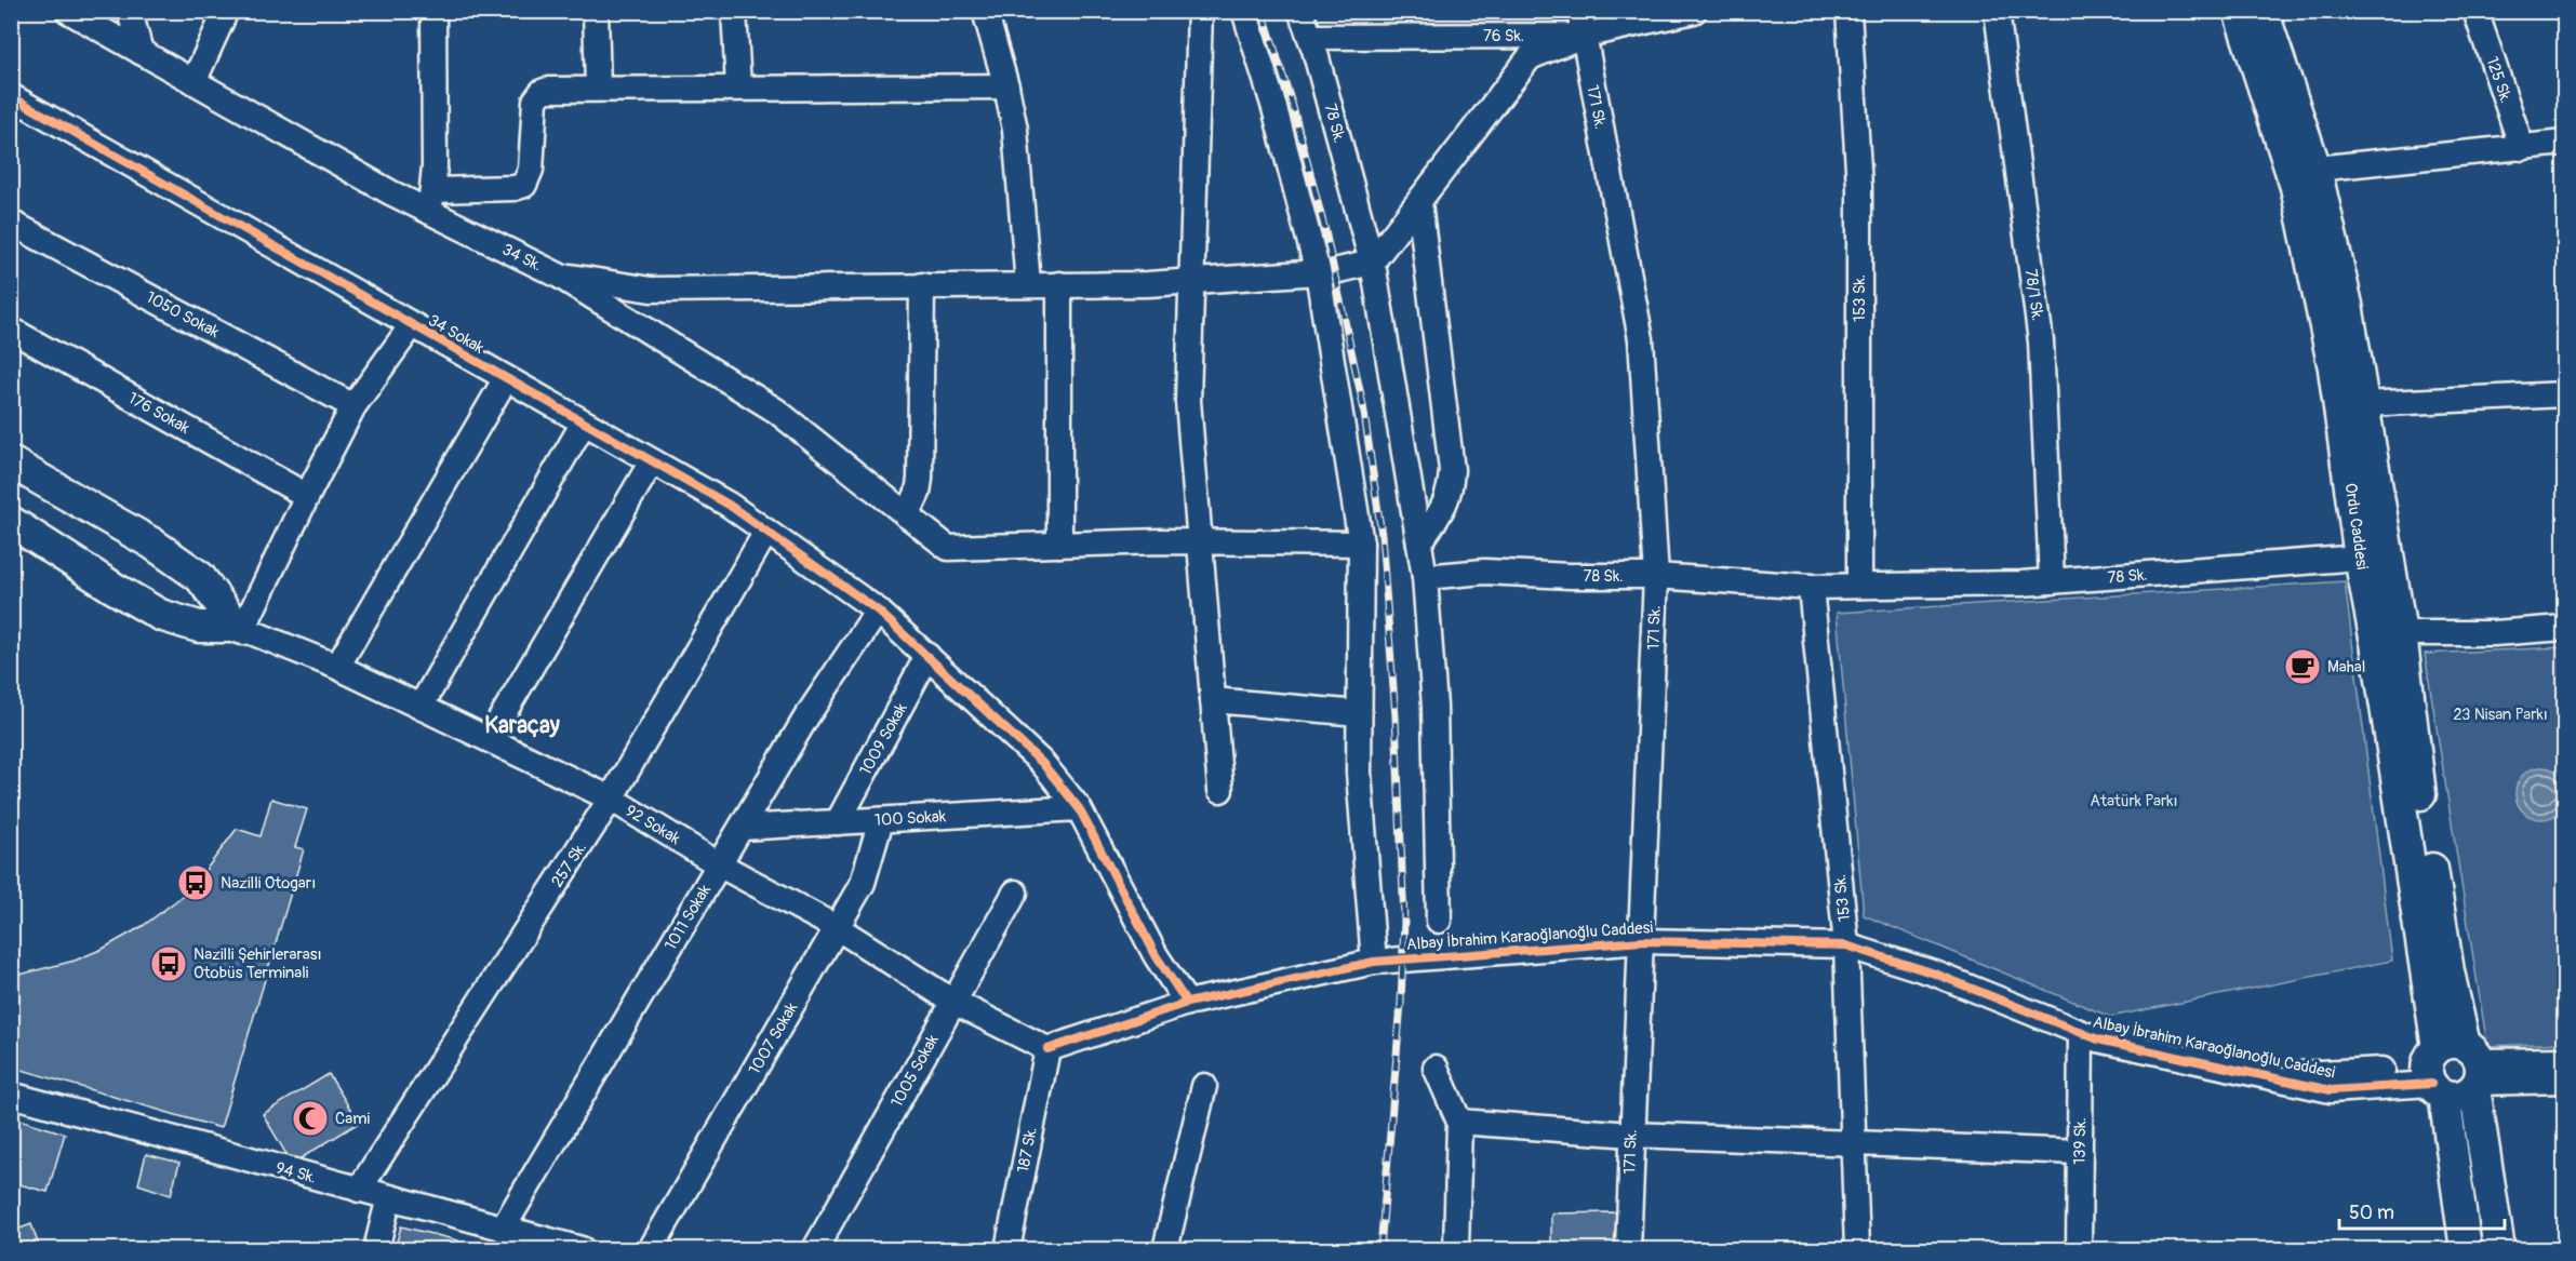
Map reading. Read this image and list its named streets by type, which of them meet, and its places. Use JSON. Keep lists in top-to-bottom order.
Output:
{
  "streets": {
    "main road": ["Ordu Caddesi"],
    "street": [
      "76 Sk.",
      "125 Sk.",
      "171 Sk.",
      "78 Sk.",
      "34 Sk.",
      "78/1 Sk.",
      "153 Sk.",
      "1050 Sokak",
      "34 Sokak",
      "176 Sokak",
      "1009 Sokak",
      "100 Sokak",
      "92 Sokak",
      "257 Sk.",
      "1011 Sokak",
      "Albay İbrahim Karaoğlanoğlu Caddesi",
      "1007 Sokak",
      "1005 Sokak",
      "139 Sk.",
      "187 Sk.",
      "94 Sk."
    ]
  },
  "crossings": [
    ["76 Sk.", "171 Sk."],
    ["76 Sk.", "78 Sk."],
    ["171 Sk.", "78 Sk."],
    ["171 Sk.", "Albay İbrahim Karaoğlanoğlu Caddesi"],
    ["78 Sk.", "78/1 Sk."],
    ["78 Sk.", "153 Sk."],
    ["78 Sk.", "Ordu Caddesi"],
    ["153 Sk.", "Albay İbrahim Karaoğlanoğlu Caddesi"],
    ["34 Sokak", "1009 Sokak"],
    ["34 Sokak", "100 Sokak"],
    ["34 Sokak", "257 Sk."],
    ["34 Sokak", "1011 Sokak"],
    ["34 Sokak", "Albay İbrahim Karaoğlanoğlu Caddesi"],
    ["Ordu Caddesi", "Albay İbrahim Karaoğlanoğlu Caddesi"],
    ["1009 Sokak", "100 Sokak"],
    ["100 Sokak", "1011 Sokak"],
    ["100 Sokak", "1007 Sokak"],
    ["92 Sokak", "257 Sk."],
    ["92 Sokak", "1011 Sokak"],
    ["92 Sokak", "Albay İbrahim Karaoğlanoğlu Caddesi"],
    ["92 Sokak", "1007 Sokak"],
    ["92 Sokak", "1005 Sokak"],
    ["92 Sokak", "187 Sk."],
    ["257 Sk.", "94 Sk."],
    ["1011 Sokak", "94 Sk."],
    ["Albay İbrahim Karaoğlanoğlu Caddesi", "139 Sk."],
    ["Albay İbrahim Karaoğlanoğlu Caddesi", "187 Sk."]
  ],
  "districts": ["Karaçay"],
  "parks": ["23 Nisan Parkı", "Atatürk Parkı"],
  "places": {
    "cafe": ["Mahal"],
    "bus stop": ["Nazilli Otogarı", "Nazilli Şehirlerarası Otobüs Terminali"],
    "mosque": ["Cami"]
  },
  "scale_bar": "50 m"
}
